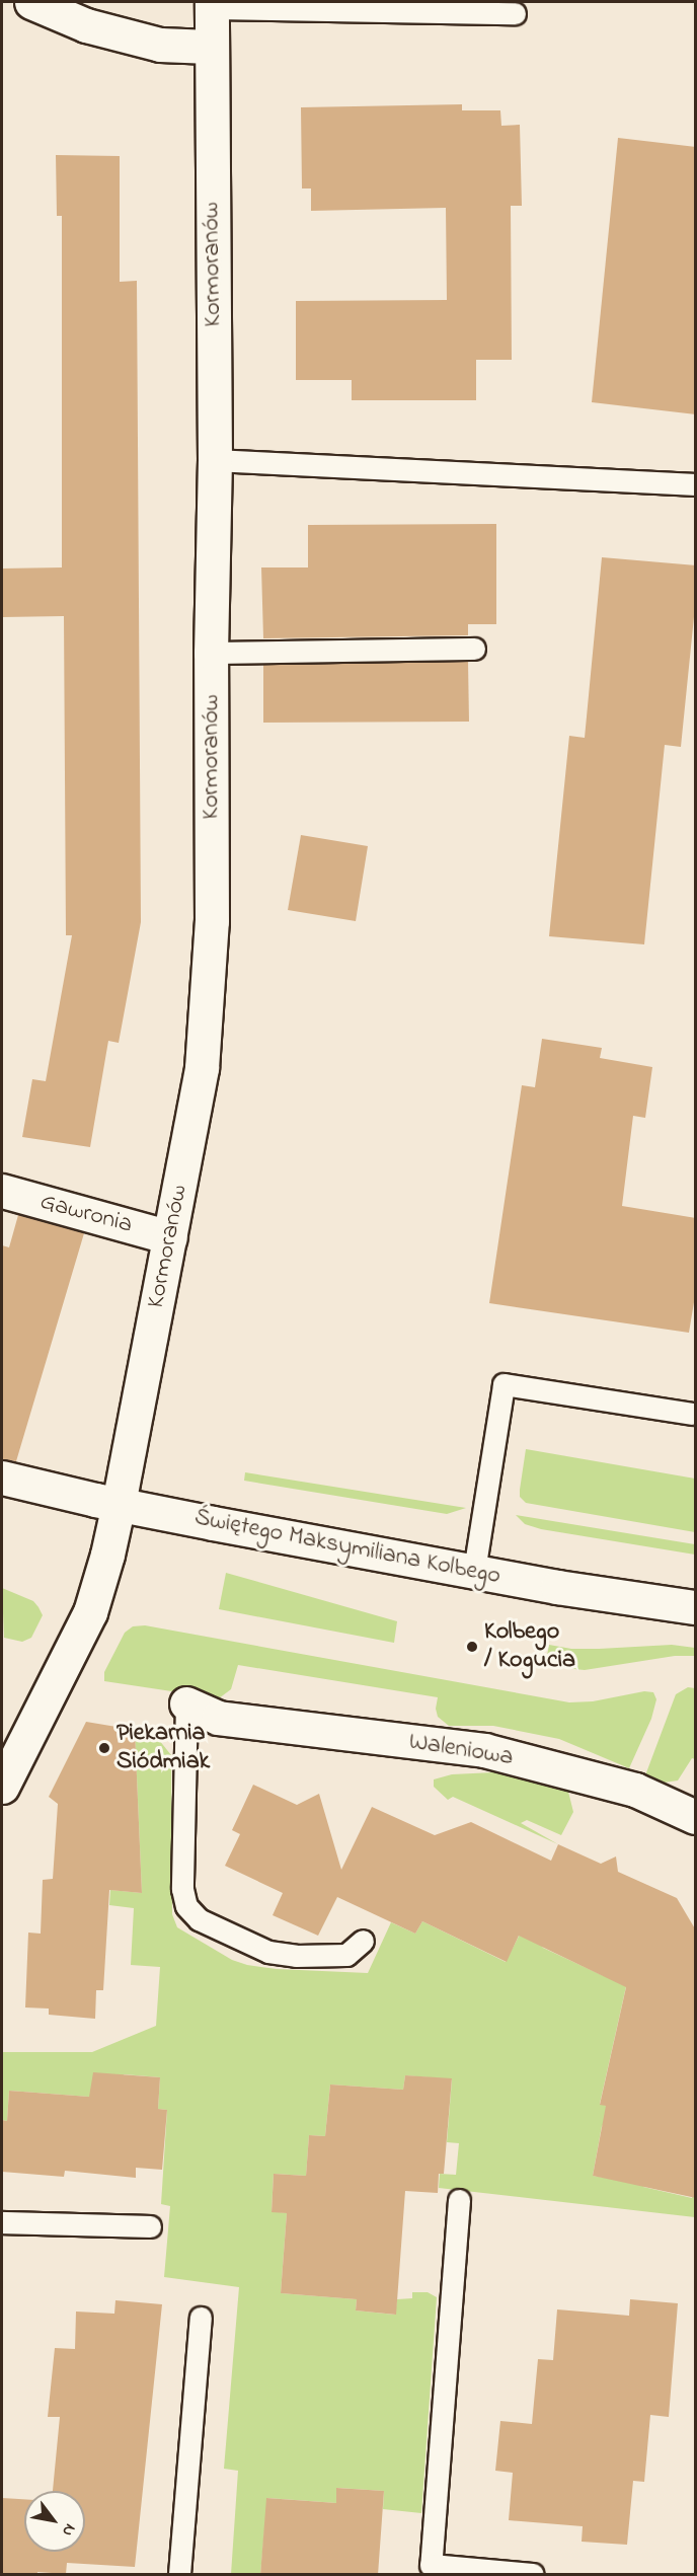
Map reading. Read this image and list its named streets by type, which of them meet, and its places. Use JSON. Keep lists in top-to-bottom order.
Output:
{
  "streets": {
    "street": [
      "Kormoranów",
      "Gawronia",
      "Świętego Maksymiliana Kolbego",
      "Waleniowa"
    ]
  },
  "crossings": [
    ["Kormoranów", "Gawronia"],
    ["Kormoranów", "Świętego Maksymiliana Kolbego"]
  ],
  "places": ["Kolbego / Kogucia", "Piekarnia Siódmiak"],
  "north": "bottom right"
}
